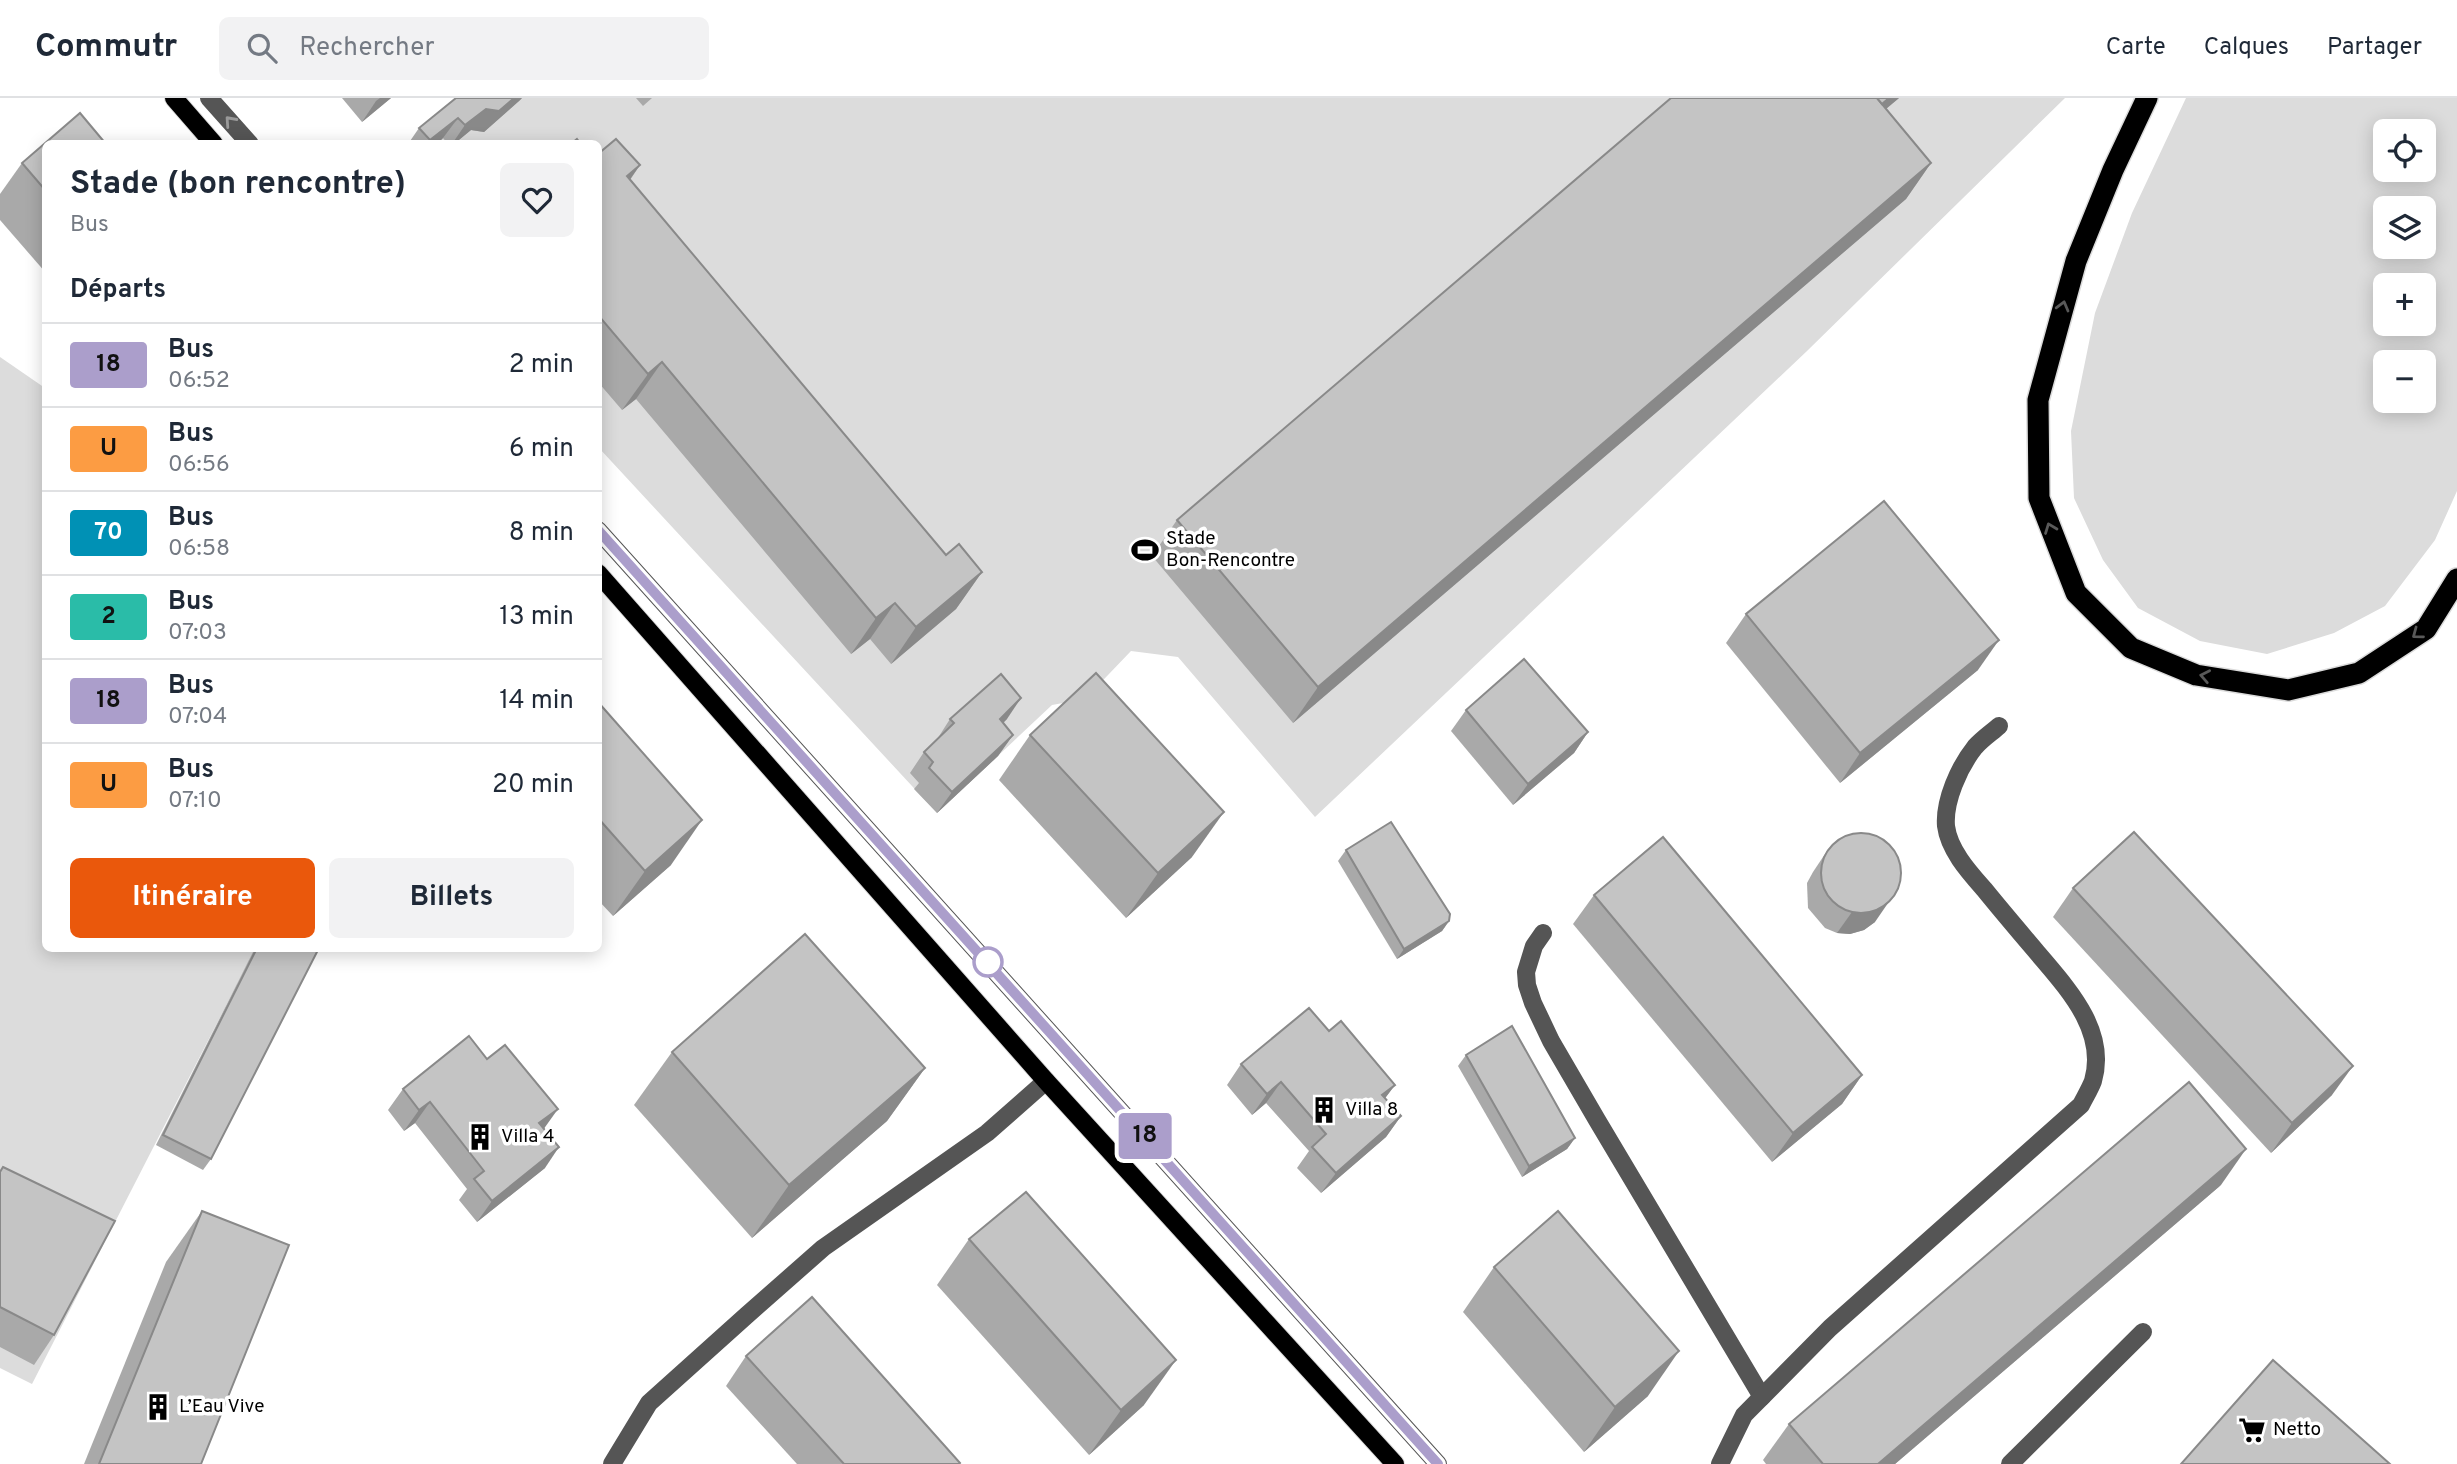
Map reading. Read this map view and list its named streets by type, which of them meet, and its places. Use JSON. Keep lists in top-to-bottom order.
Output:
{
  "places": {
    "sports": ["Stade Bon-Rencontre"],
    "building": ["Villa 8", "Villa 4", "L’Eau Vive"],
    "supermarket": ["Netto"]
  },
  "lines": ["bus line 18"],
  "page": {
    "header": "Commutr",
    "search": "Rechercher",
    "nav": ["Carte", "Calques", "Partager"],
    "on_map": "18",
    "map_buttons": ["+", "−"],
    "heading": [
      ["Stade (bon rencontre)", "Bus"],
      "Départs"
    ],
    "list": [
      {
        "mark": "18",
        "name": "Bus",
        "note": "06:52",
        "value": "2 min"
      },
      {
        "mark": "U",
        "name": "Bus",
        "note": "06:56",
        "value": "6 min"
      },
      {
        "mark": "70",
        "name": "Bus",
        "note": "06:58",
        "value": "8 min"
      },
      {
        "mark": "2",
        "name": "Bus",
        "note": "07:03",
        "value": "13 min"
      },
      {
        "mark": "18",
        "name": "Bus",
        "note": "07:04",
        "value": "14 min"
      },
      {
        "mark": "U",
        "name": "Bus",
        "note": "07:10",
        "value": "20 min"
      }
    ],
    "buttons": ["Itinéraire", "Billets"]
  }
}
